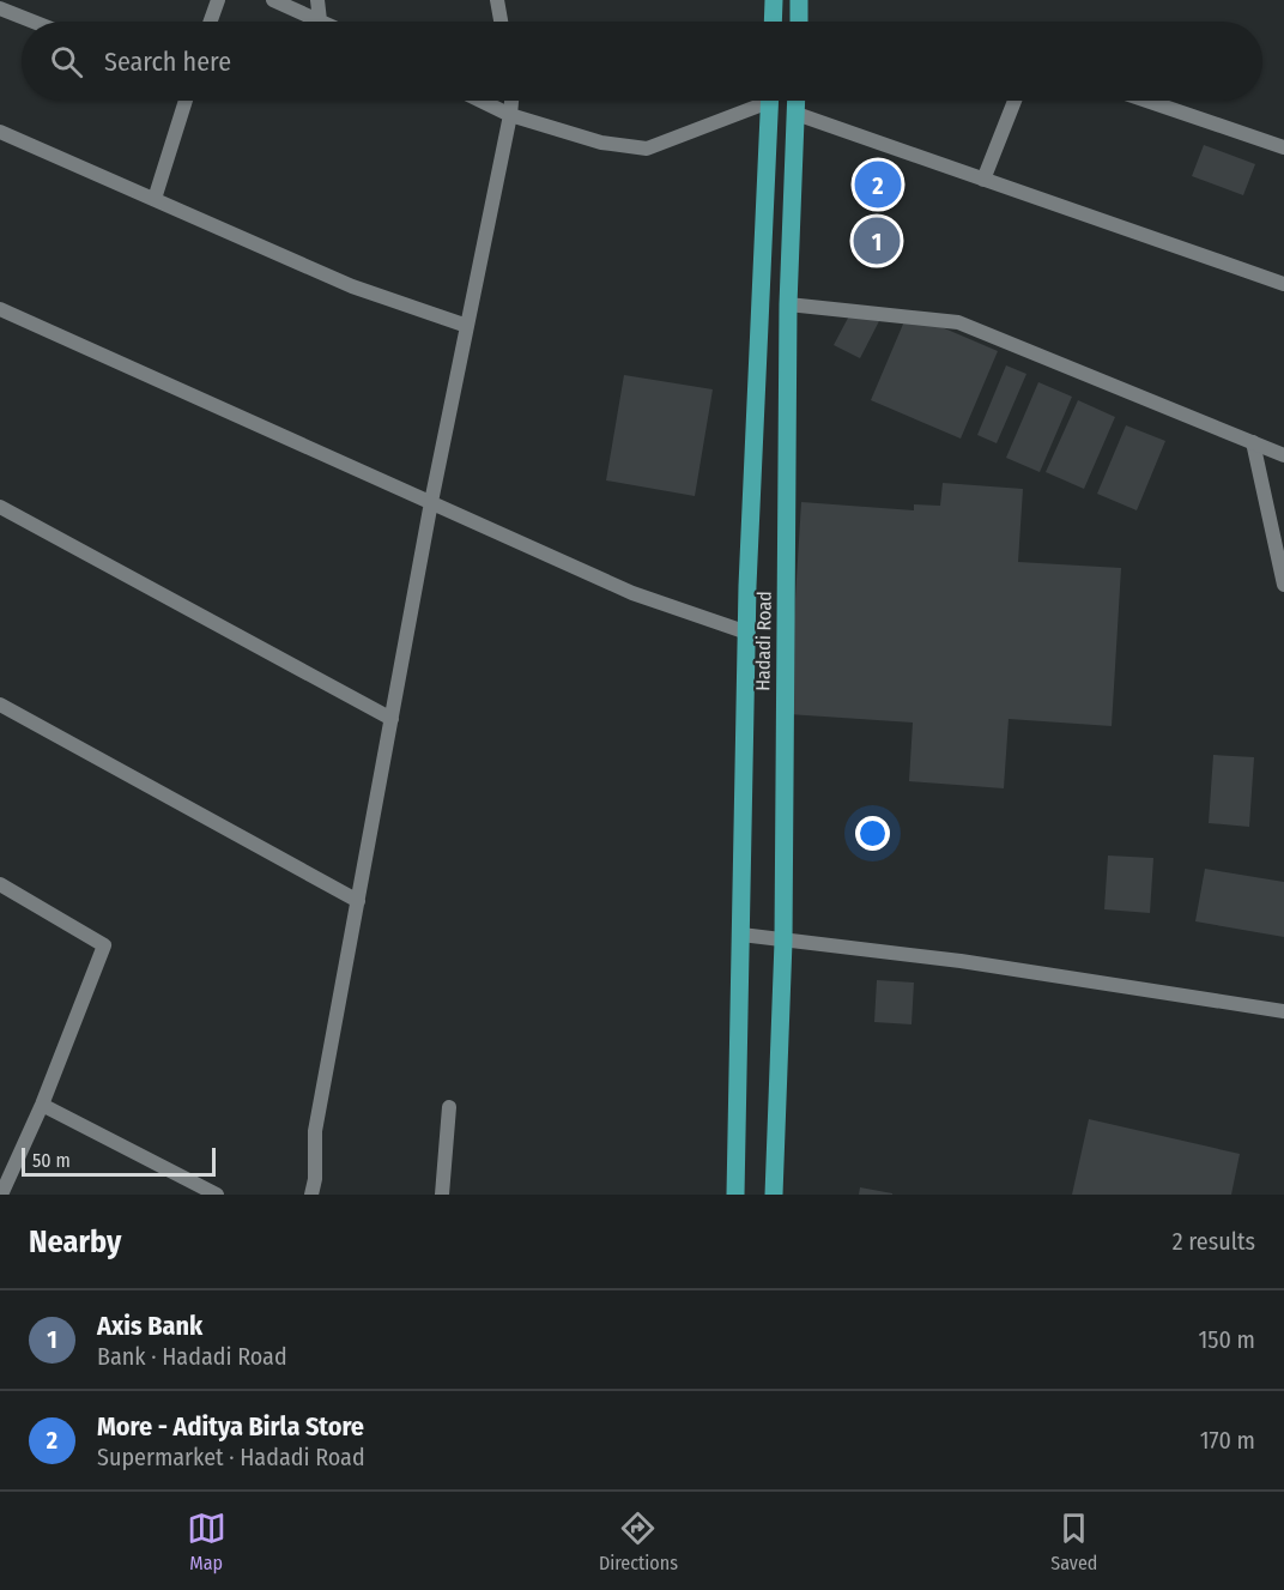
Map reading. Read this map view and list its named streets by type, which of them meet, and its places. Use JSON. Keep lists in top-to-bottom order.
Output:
{
  "streets": {
    "main road": ["Hadadi Road"]
  },
  "scale_bar": "50 m",
  "page": {
    "search": "Search here",
    "pins": ["2", "1"],
    "scale": "50 m",
    "heading": ["Nearby", "2 results"],
    "list": [
      {
        "mark": "1",
        "name": "Axis Bank",
        "note": "Bank · Hadadi Road",
        "value": "150 m"
      },
      {
        "mark": "2",
        "name": "More - Aditya Birla Store",
        "note": "Supermarket · Hadadi Road",
        "value": "170 m"
      }
    ],
    "nav": ["Map", "Directions", "Saved"]
  }
}
